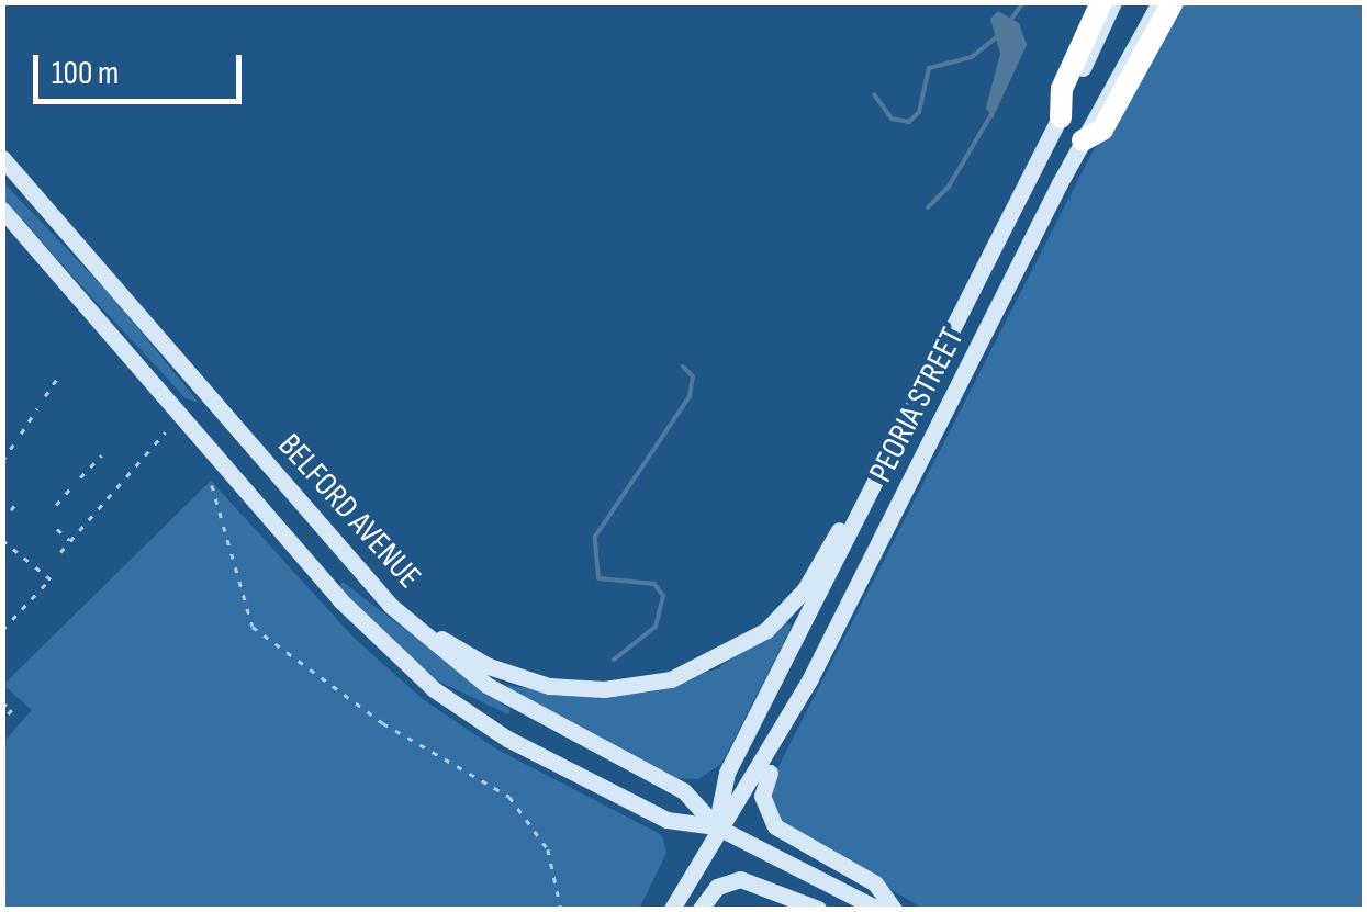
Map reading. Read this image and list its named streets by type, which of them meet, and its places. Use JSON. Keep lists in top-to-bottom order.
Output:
{
  "streets": {
    "main road": ["PEORIA STREET", "BELFORD AVENUE"]
  },
  "crossings": [
    ["PEORIA STREET", "BELFORD AVENUE"]
  ],
  "scale_bar": "100 m"
}
